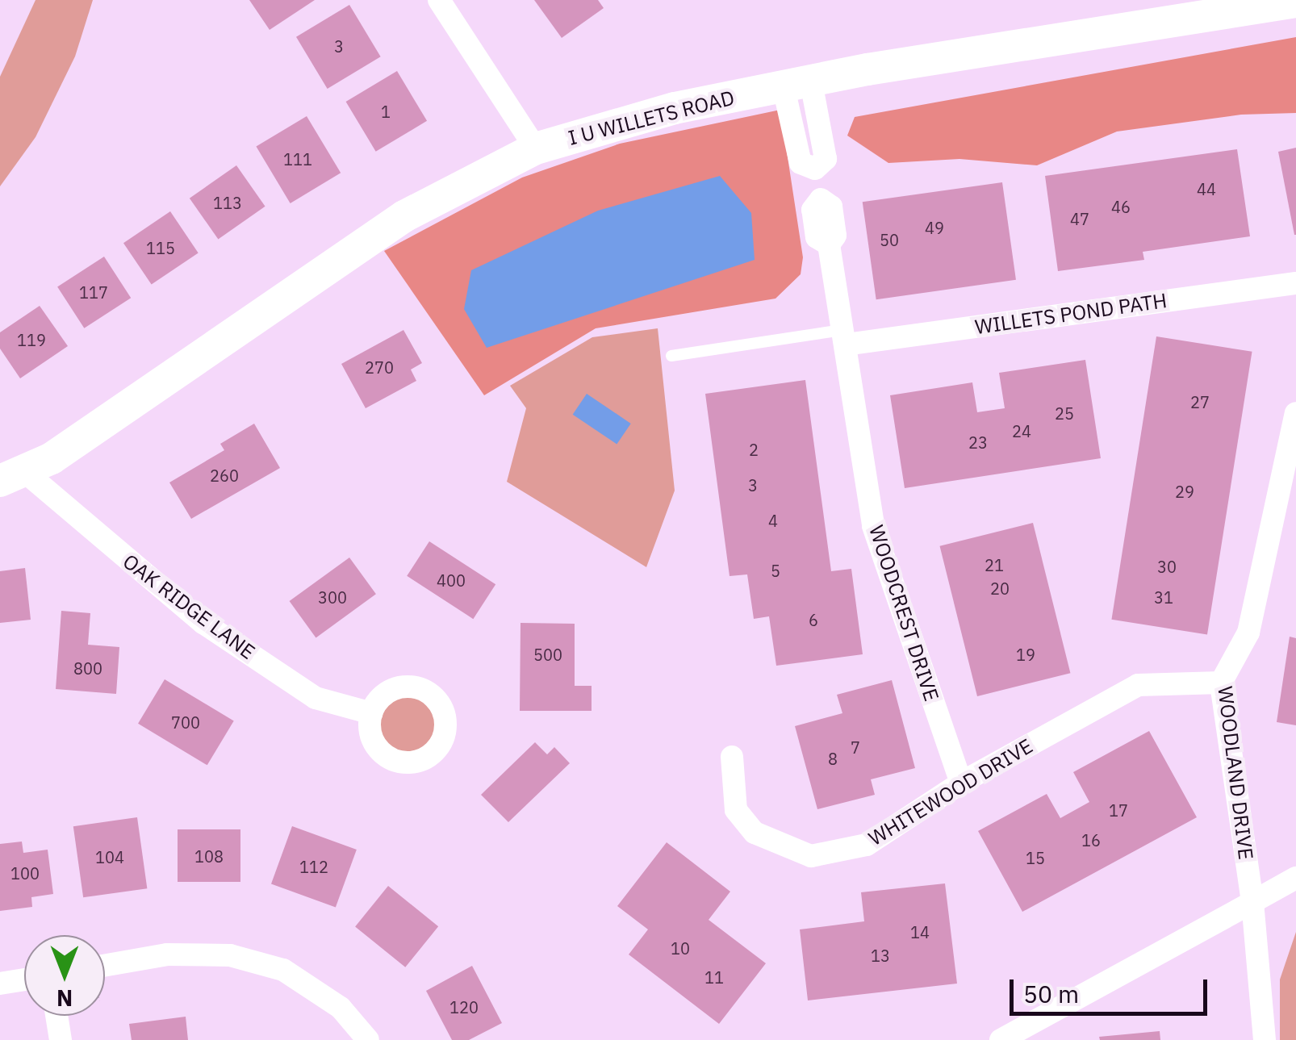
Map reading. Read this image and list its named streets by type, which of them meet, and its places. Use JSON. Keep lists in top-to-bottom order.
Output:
{
  "streets": {
    "main road": ["I U WILLETS ROAD"],
    "street": [
      "WILLETS POND PATH",
      "OAK RIDGE LANE",
      "WOODCREST DRIVE",
      "WOODLAND DRIVE",
      "WHITEWOOD DRIVE"
    ]
  },
  "crossings": [
    ["I U WILLETS ROAD", "OAK RIDGE LANE"],
    ["I U WILLETS ROAD", "WOODCREST DRIVE"],
    ["WILLETS POND PATH", "WOODCREST DRIVE"],
    ["WOODCREST DRIVE", "WHITEWOOD DRIVE"],
    ["WOODLAND DRIVE", "WHITEWOOD DRIVE"]
  ],
  "house_numbers": [
    "3",
    "1",
    "111",
    "44",
    "113",
    "46",
    "47",
    "49",
    "50",
    "115",
    "117",
    "119",
    "270",
    "27",
    "25",
    "24",
    "23",
    "2",
    "260",
    "3",
    "29",
    "4",
    "21",
    "30",
    "5",
    "400",
    "20",
    "300",
    "31",
    "6",
    "500",
    "19",
    "800",
    "700",
    "7",
    "8",
    "17",
    "16",
    "108",
    "104",
    "15",
    "112",
    "100",
    "14",
    "10",
    "13",
    "11",
    "120"
  ],
  "scale_bar": "50 m",
  "north": "bottom"
}
